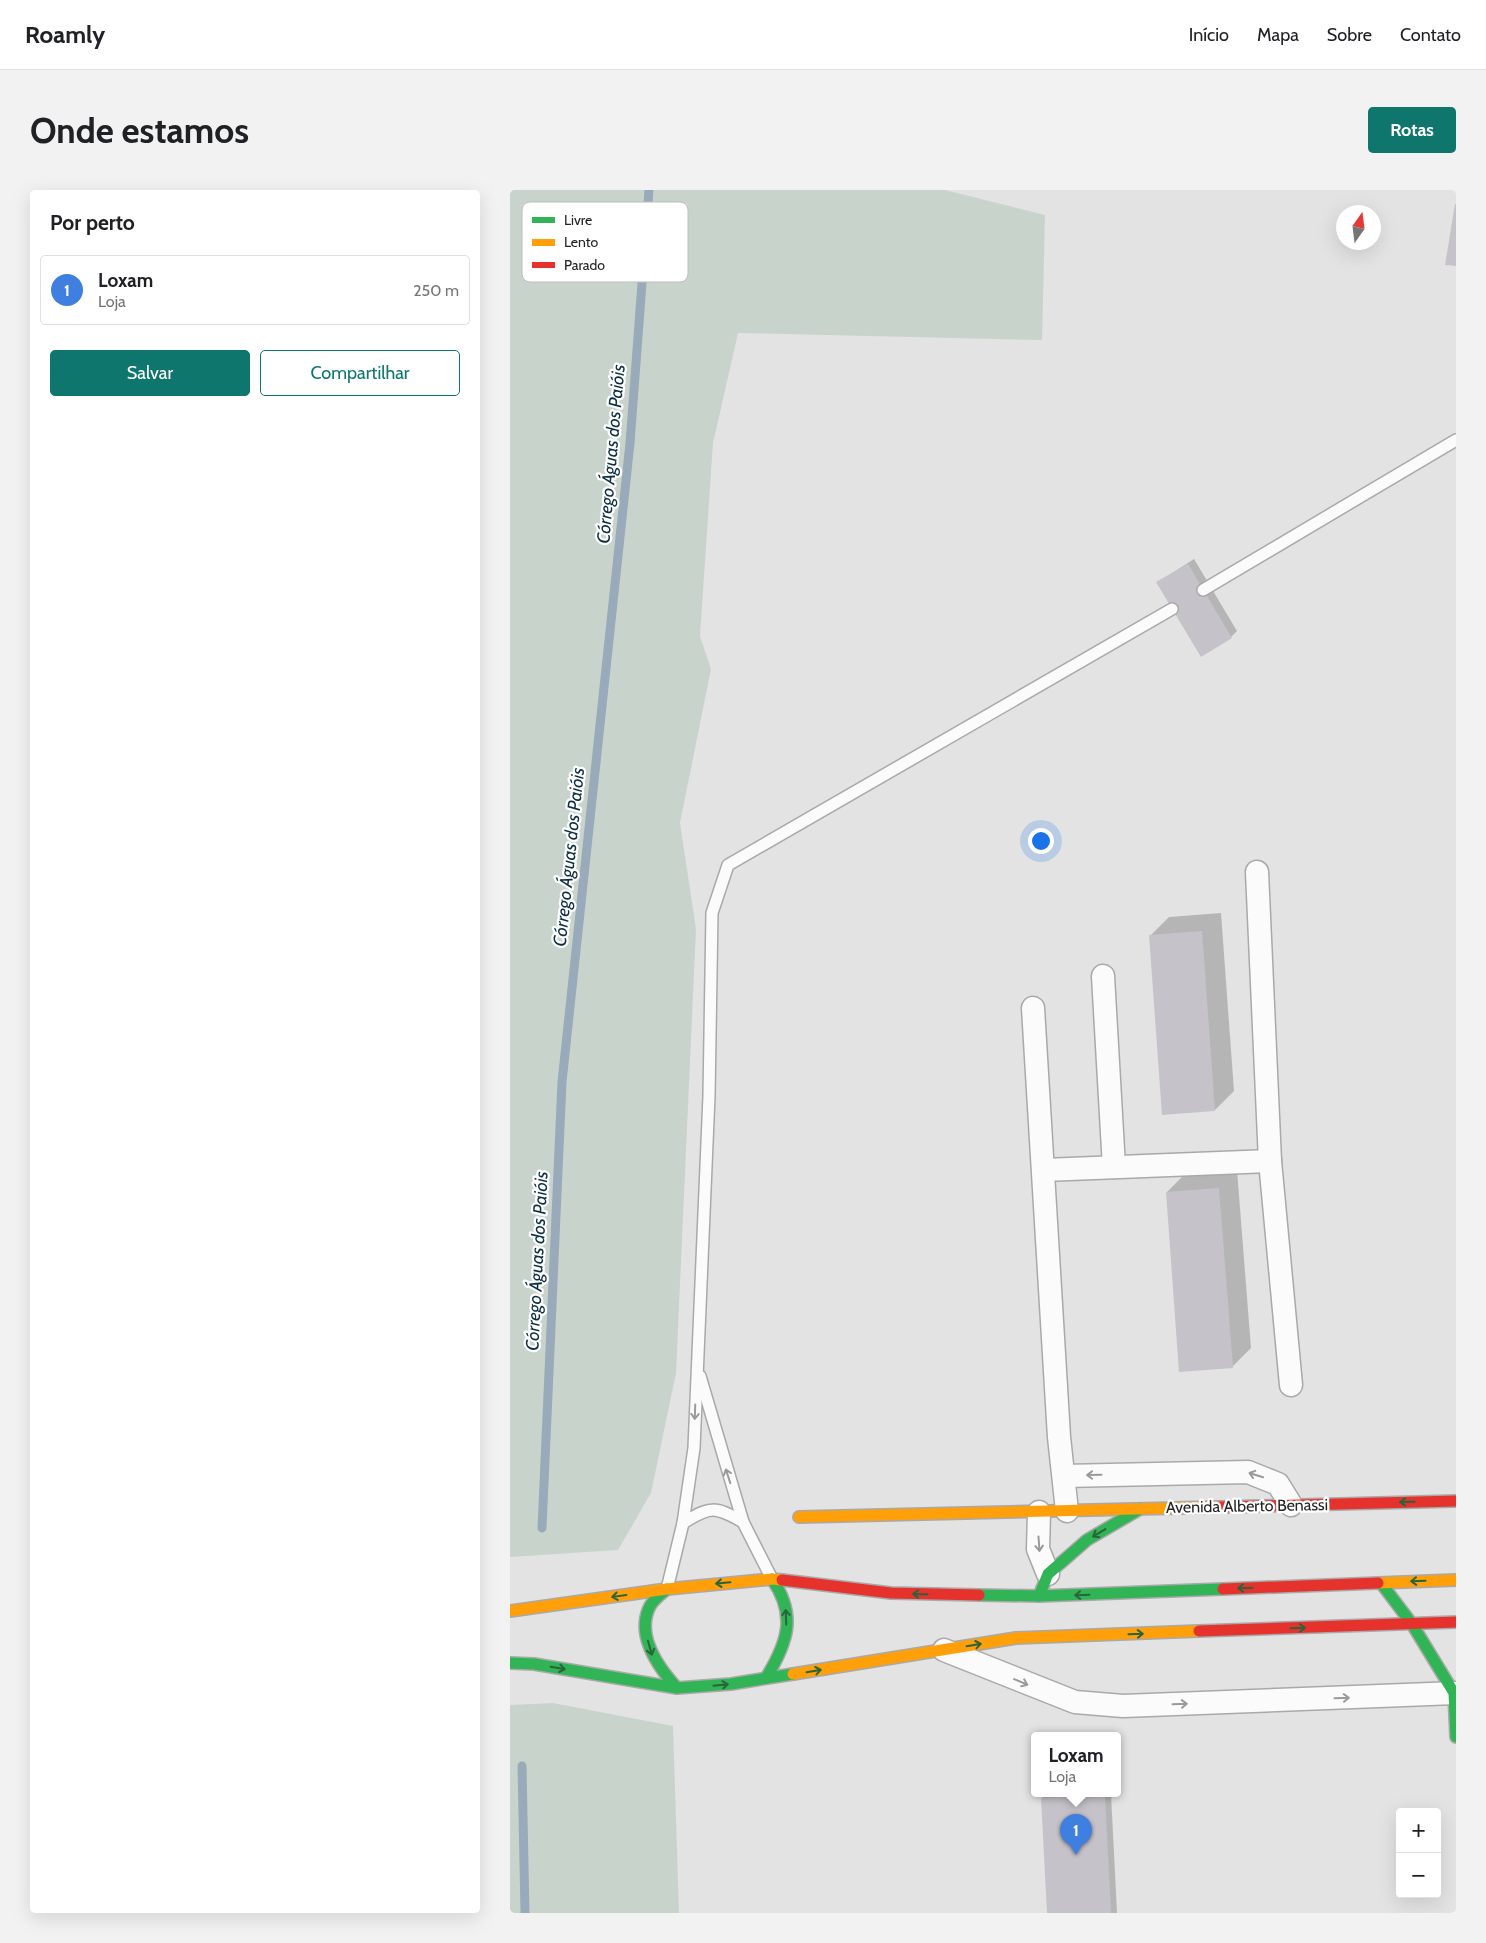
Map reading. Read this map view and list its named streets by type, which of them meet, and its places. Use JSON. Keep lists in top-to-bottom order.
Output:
{
  "streets": {
    "main road": ["Avenida Alberto Benassi"]
  },
  "water": ["Córrego Águas dos Paióis"],
  "legend": ["Livre", "Lento", "Parado"],
  "north": "top",
  "page": {
    "header": "Roamly",
    "nav": [
      "Início",
      "Mapa",
      "Sobre",
      "Contato"
    ],
    "buttons": [
      "Rotas",
      ["Salvar", "Compartilhar"]
    ],
    "title": "Onde estamos",
    "heading": "Por perto",
    "list": [
      {
        "mark": "1",
        "name": "Loxam",
        "note": "Loja",
        "value": "250 m"
      }
    ],
    "popup": ["Loxam", "Loja"],
    "map_buttons": ["+", "−"],
    "pins": "1"
  }
}
